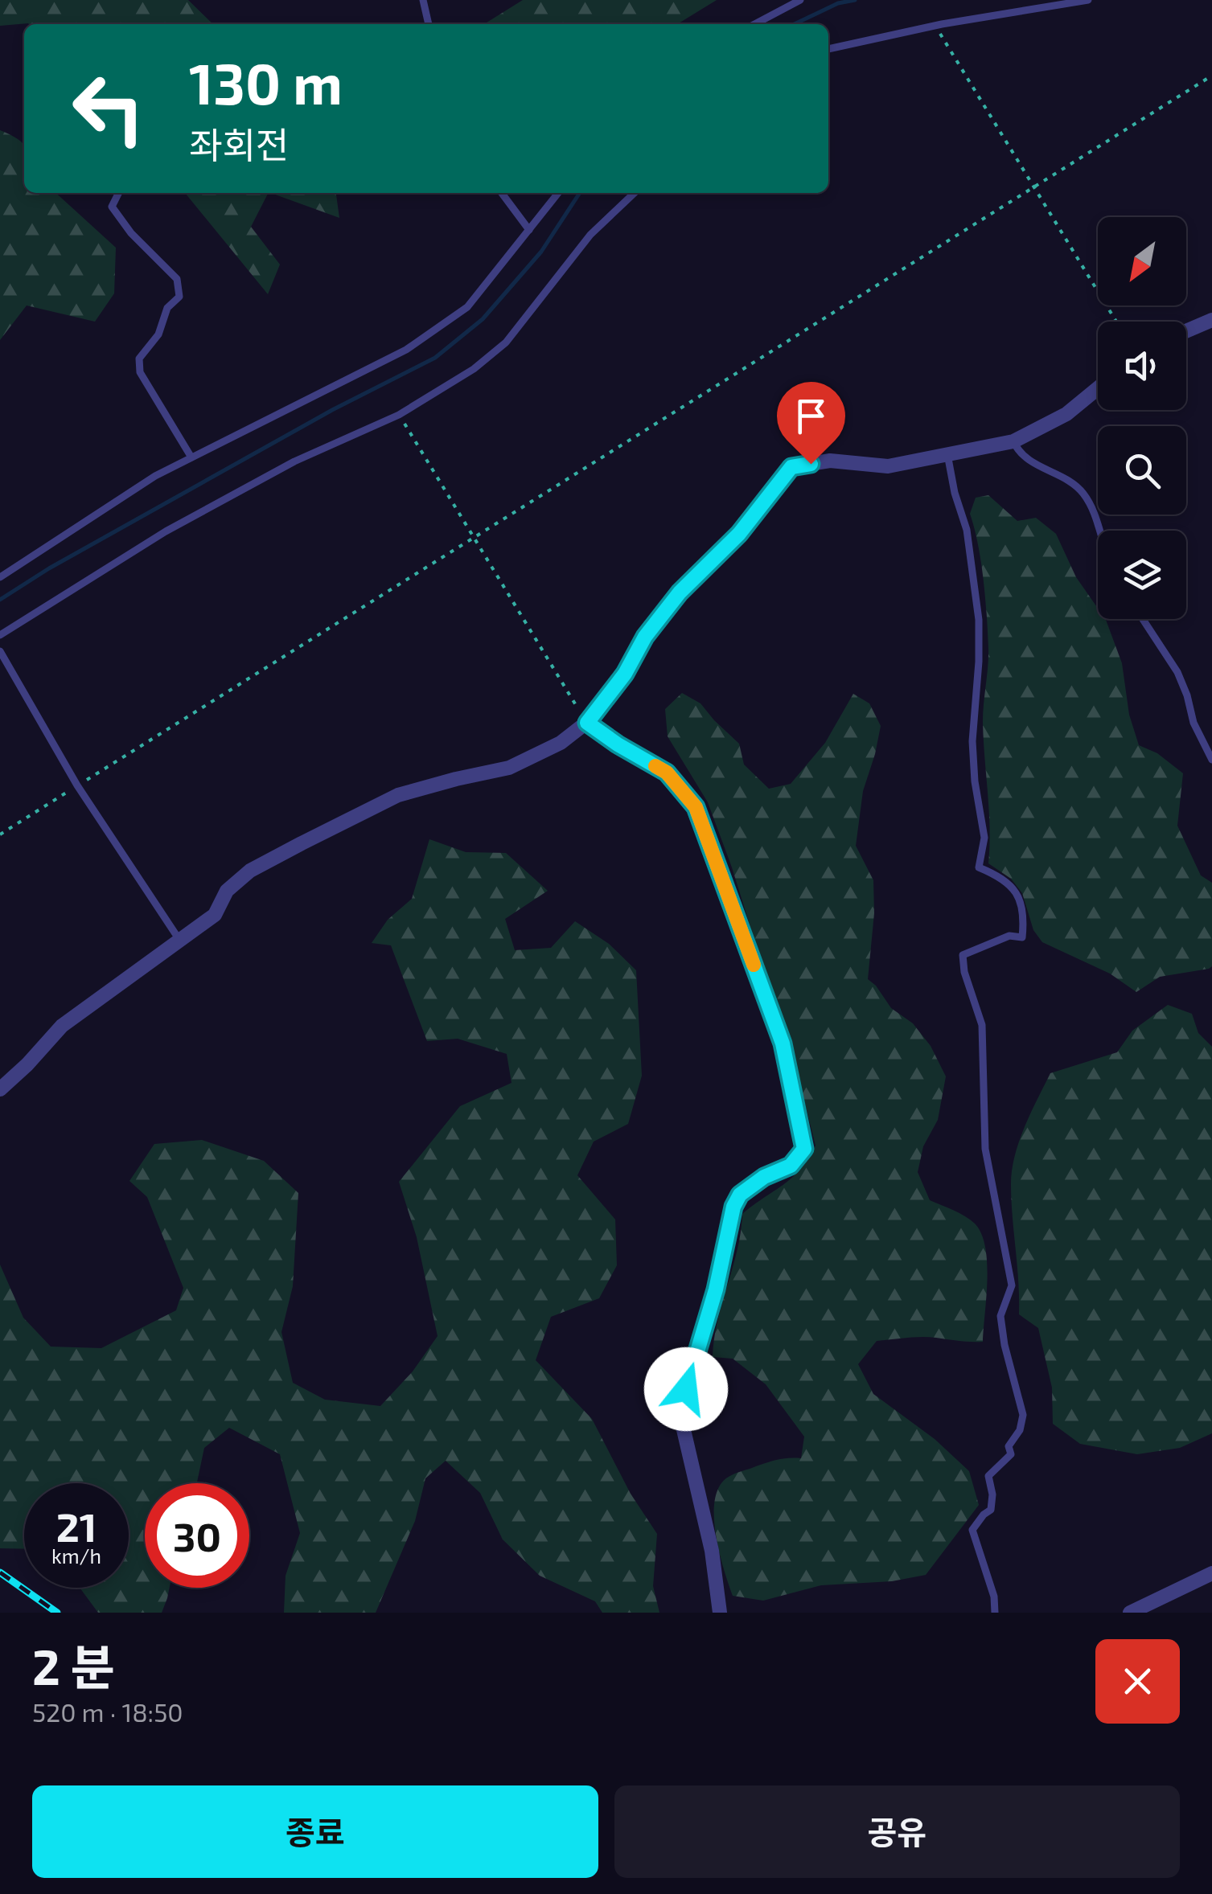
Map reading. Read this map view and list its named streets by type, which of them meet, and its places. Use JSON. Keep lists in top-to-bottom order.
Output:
{
  "north": "bottom left",
  "page": {
    "turn": ["130 m", "좌회전"],
    "speed": "21 km/h",
    "limit": "30",
    "heading": ["2 분", "520 m · 18:50"],
    "buttons": ["종료", "공유"]
  }
}
